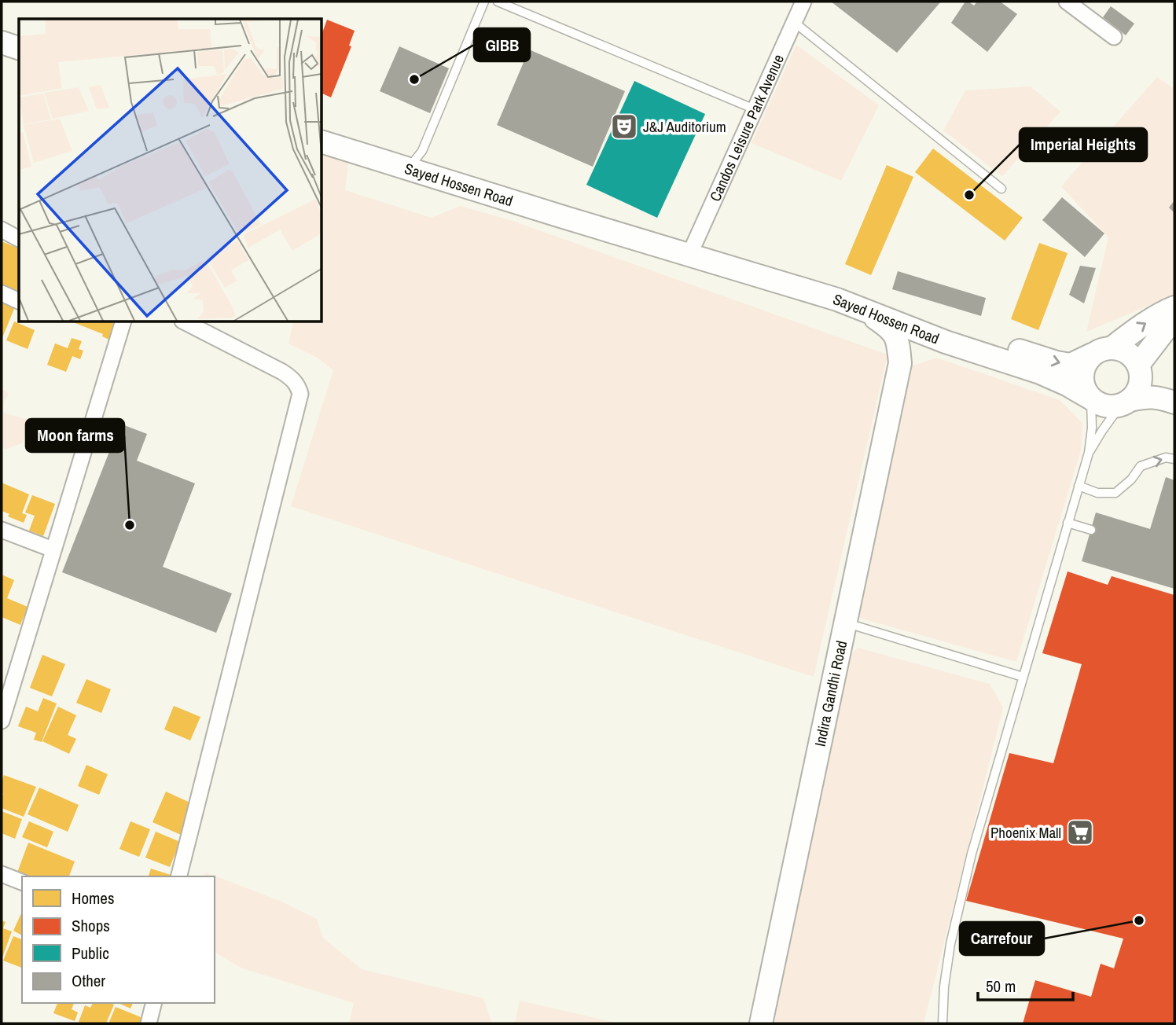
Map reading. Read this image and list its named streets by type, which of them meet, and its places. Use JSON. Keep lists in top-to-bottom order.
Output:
{
  "streets": {
    "main road": ["Sayed Hossen Road", "Indira Gandhi Road"],
    "street": ["Candos Leisure Park Avenue"]
  },
  "crossings": [
    ["Candos Leisure Park Avenue", "Sayed Hossen Road"],
    ["Sayed Hossen Road", "Indira Gandhi Road"]
  ],
  "places": {
    "other": [
      "GIBB",
      "Imperial Heights",
      "Moon farms",
      "Carrefour"
    ],
    "theatre": ["J&J Auditorium"],
    "supermarket": ["Phoenix Mall"]
  },
  "legend": [
    "Homes",
    "Shops",
    "Public",
    "Other"
  ],
  "scale_bar": "50 m"
}
